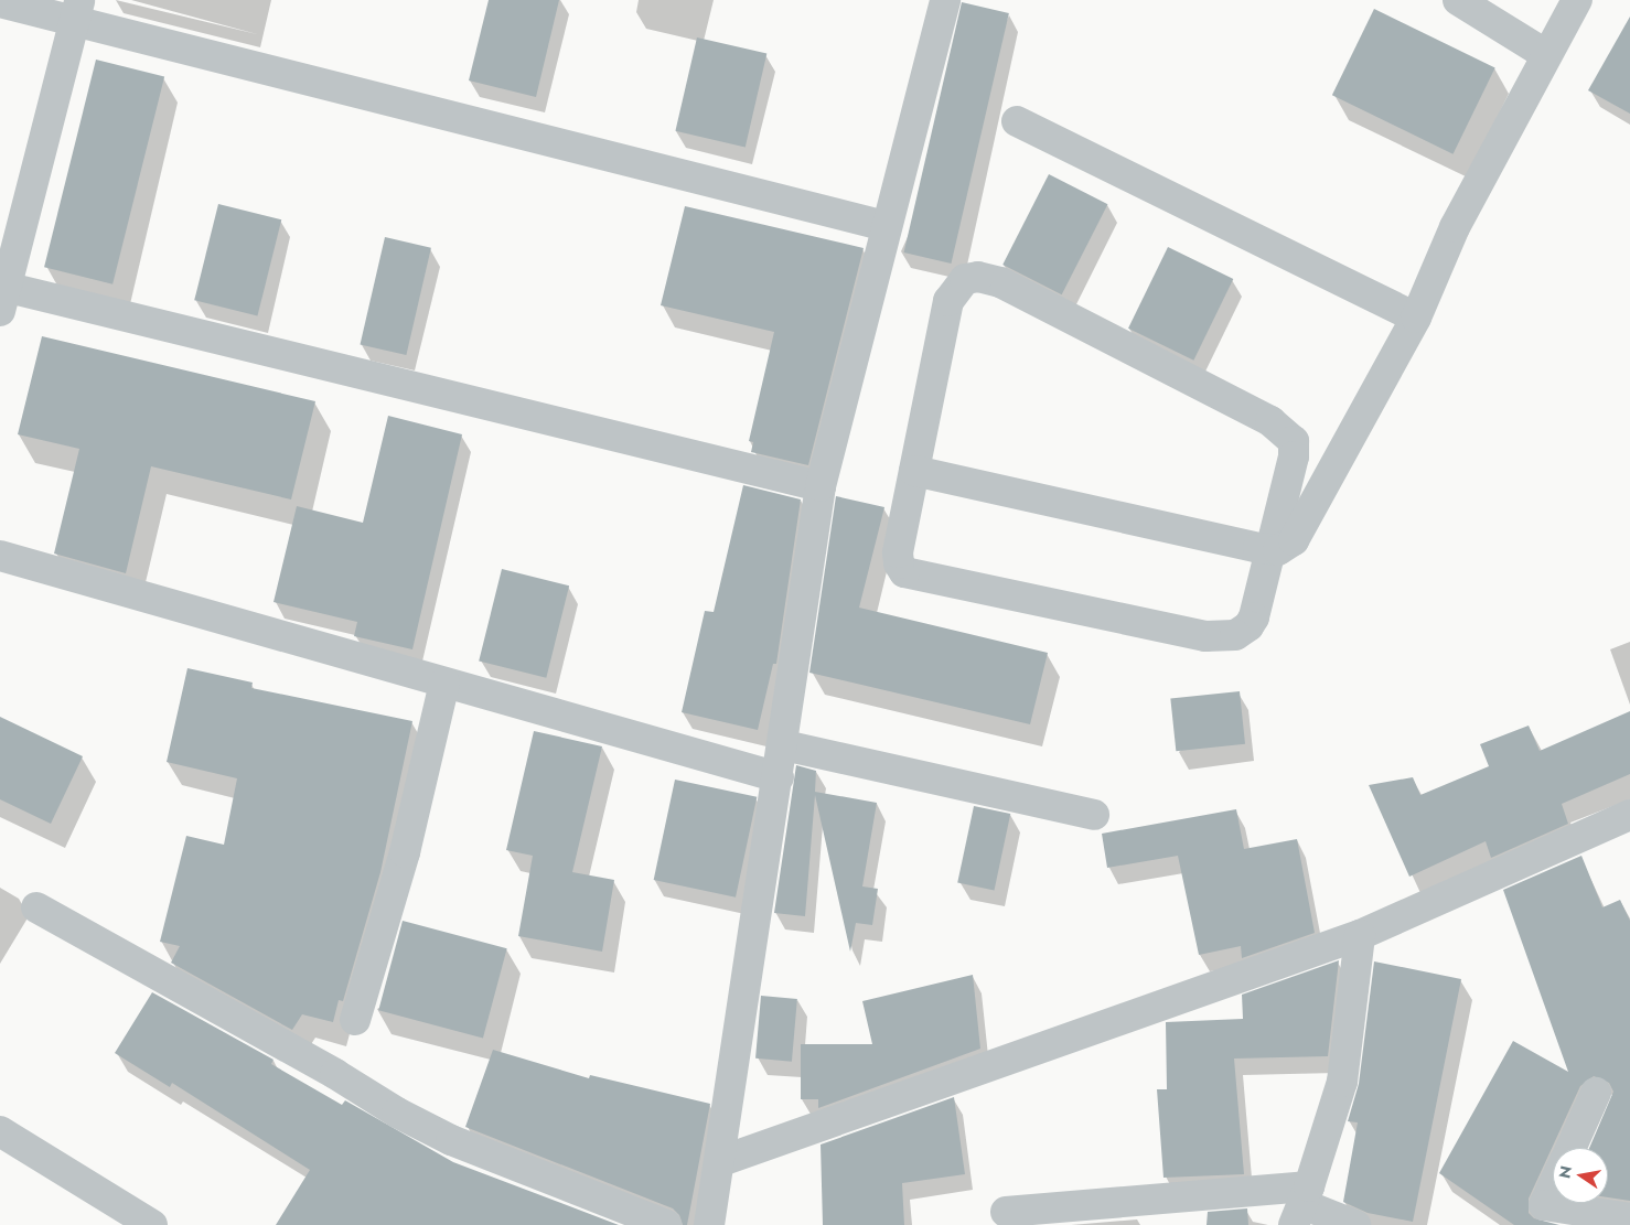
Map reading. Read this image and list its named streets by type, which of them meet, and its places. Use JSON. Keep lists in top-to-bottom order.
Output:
{
  "north": "left"
}
